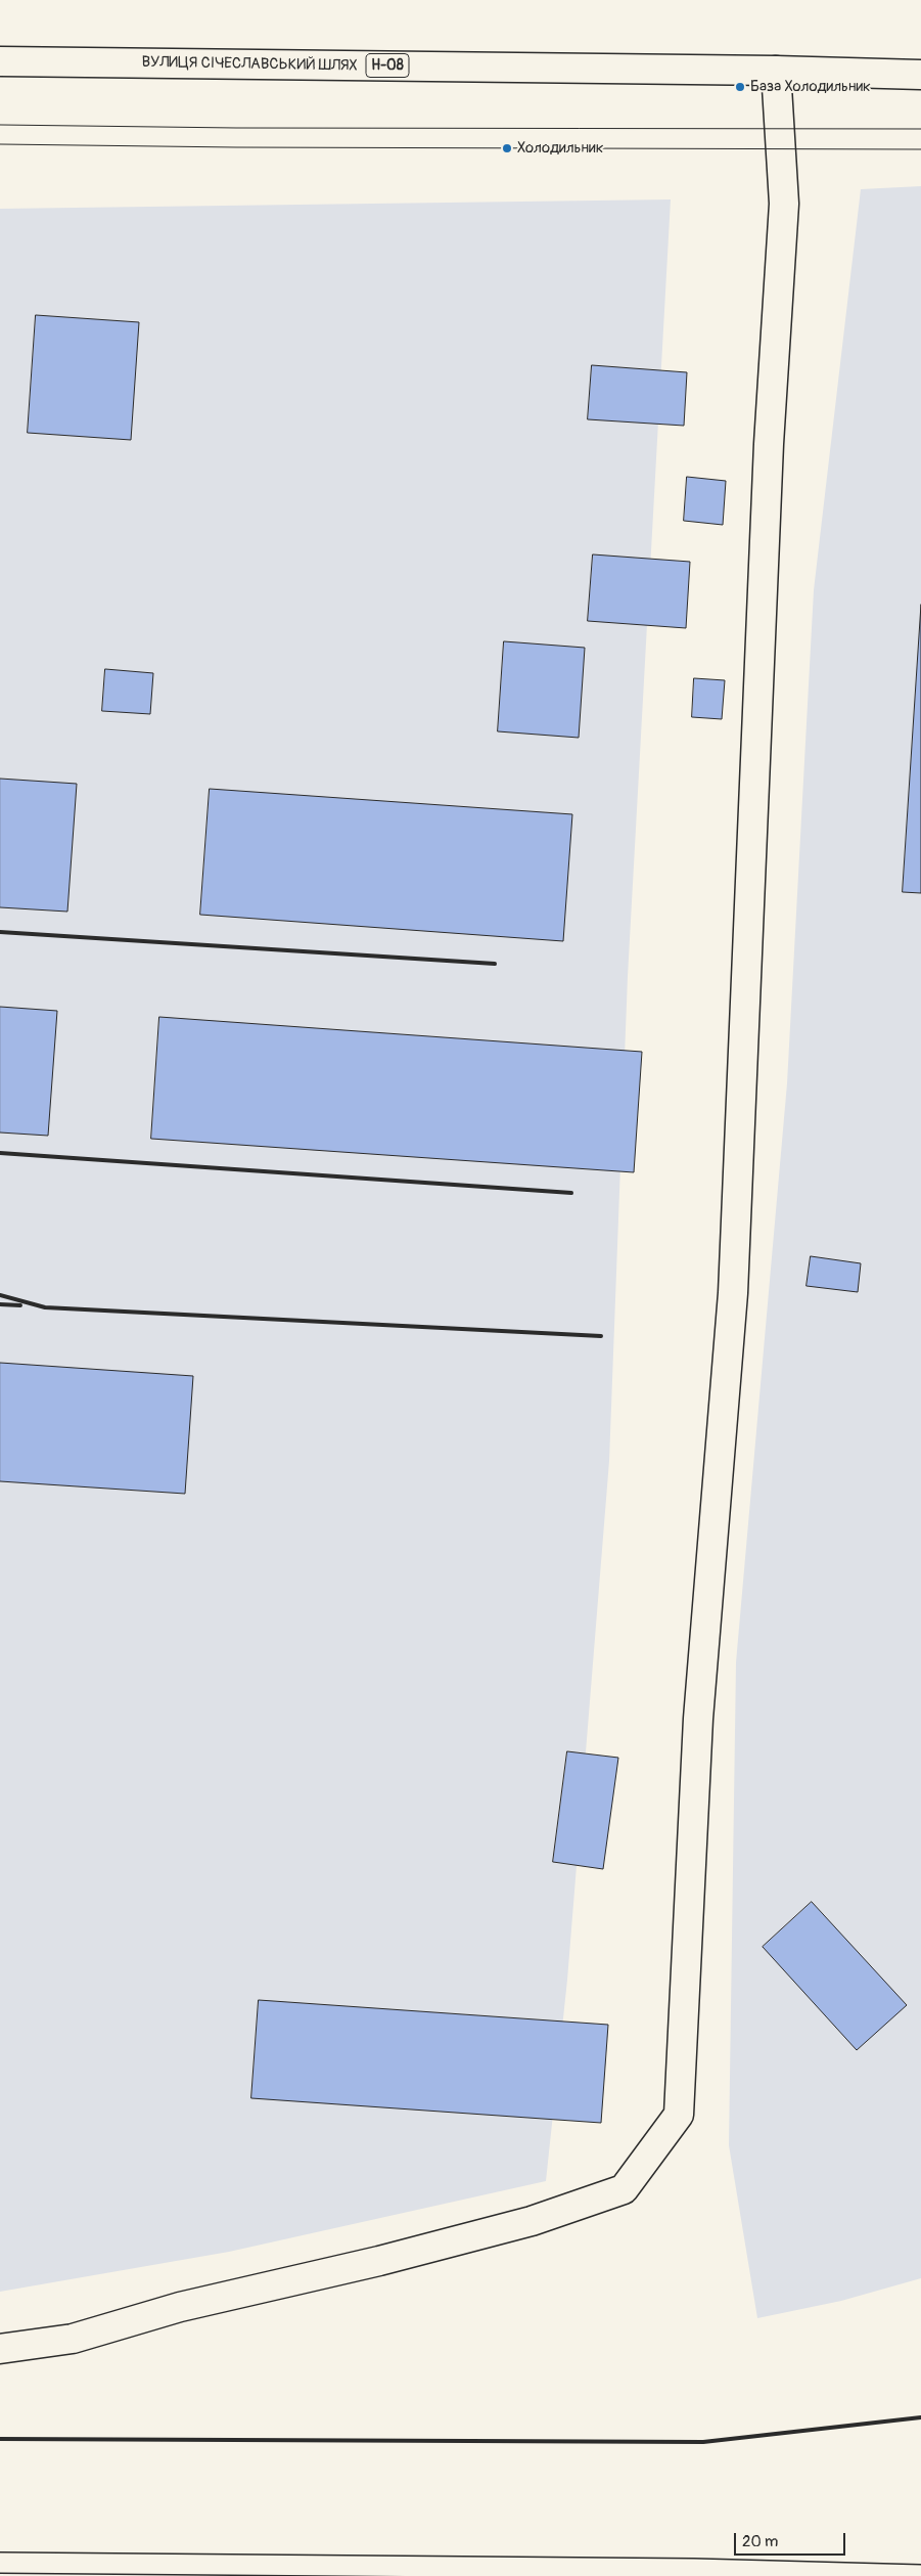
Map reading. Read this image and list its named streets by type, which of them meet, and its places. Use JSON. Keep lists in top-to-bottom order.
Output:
{
  "streets": {
    "street": ["ВУЛИЦЯ СІЧЕСЛАВСЬКИЙ ШЛЯХ", "Н-08"]
  },
  "places": ["База Холодильник", "Холодильник"],
  "scale_bar": "20 m"
}
